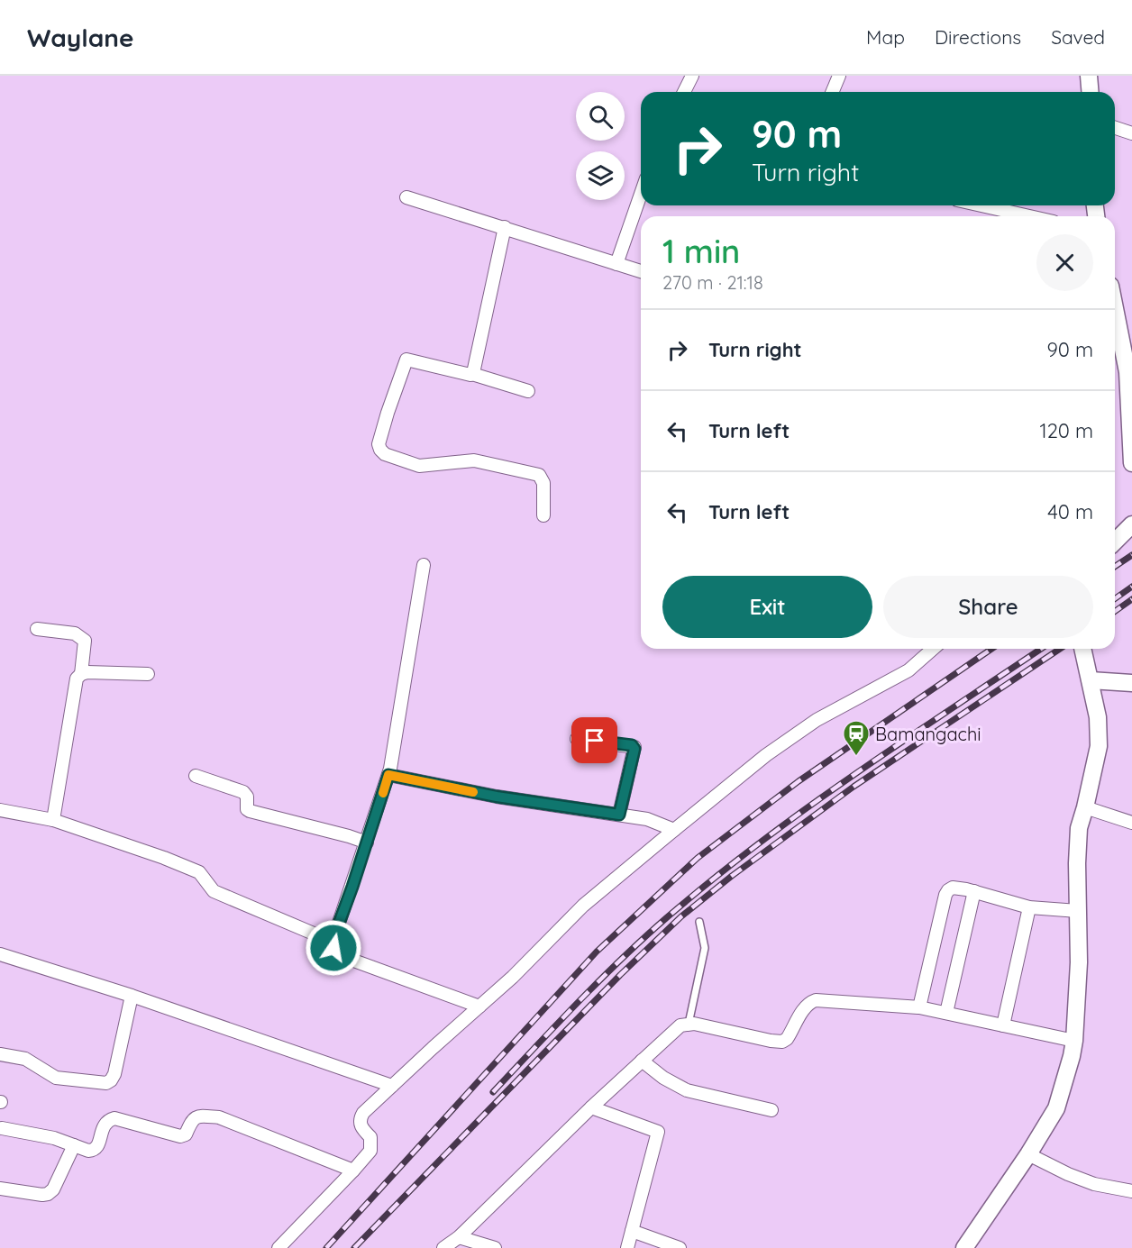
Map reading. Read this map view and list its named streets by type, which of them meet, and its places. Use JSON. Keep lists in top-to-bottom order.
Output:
{
  "places": {
    "station": ["Bamangachi"]
  },
  "page": {
    "header": "Waylane",
    "nav": ["Map", "Directions", "Saved"],
    "turn": ["90 m", "Turn right"],
    "heading": ["1 min", "270 m · 21:18"],
    "list": [
      {
        "name": "Turn right",
        "value": "90 m"
      },
      {
        "name": "Turn left",
        "value": "120 m"
      },
      {
        "name": "Turn left",
        "value": "40 m"
      }
    ],
    "buttons": ["Exit", "Share"]
  }
}
